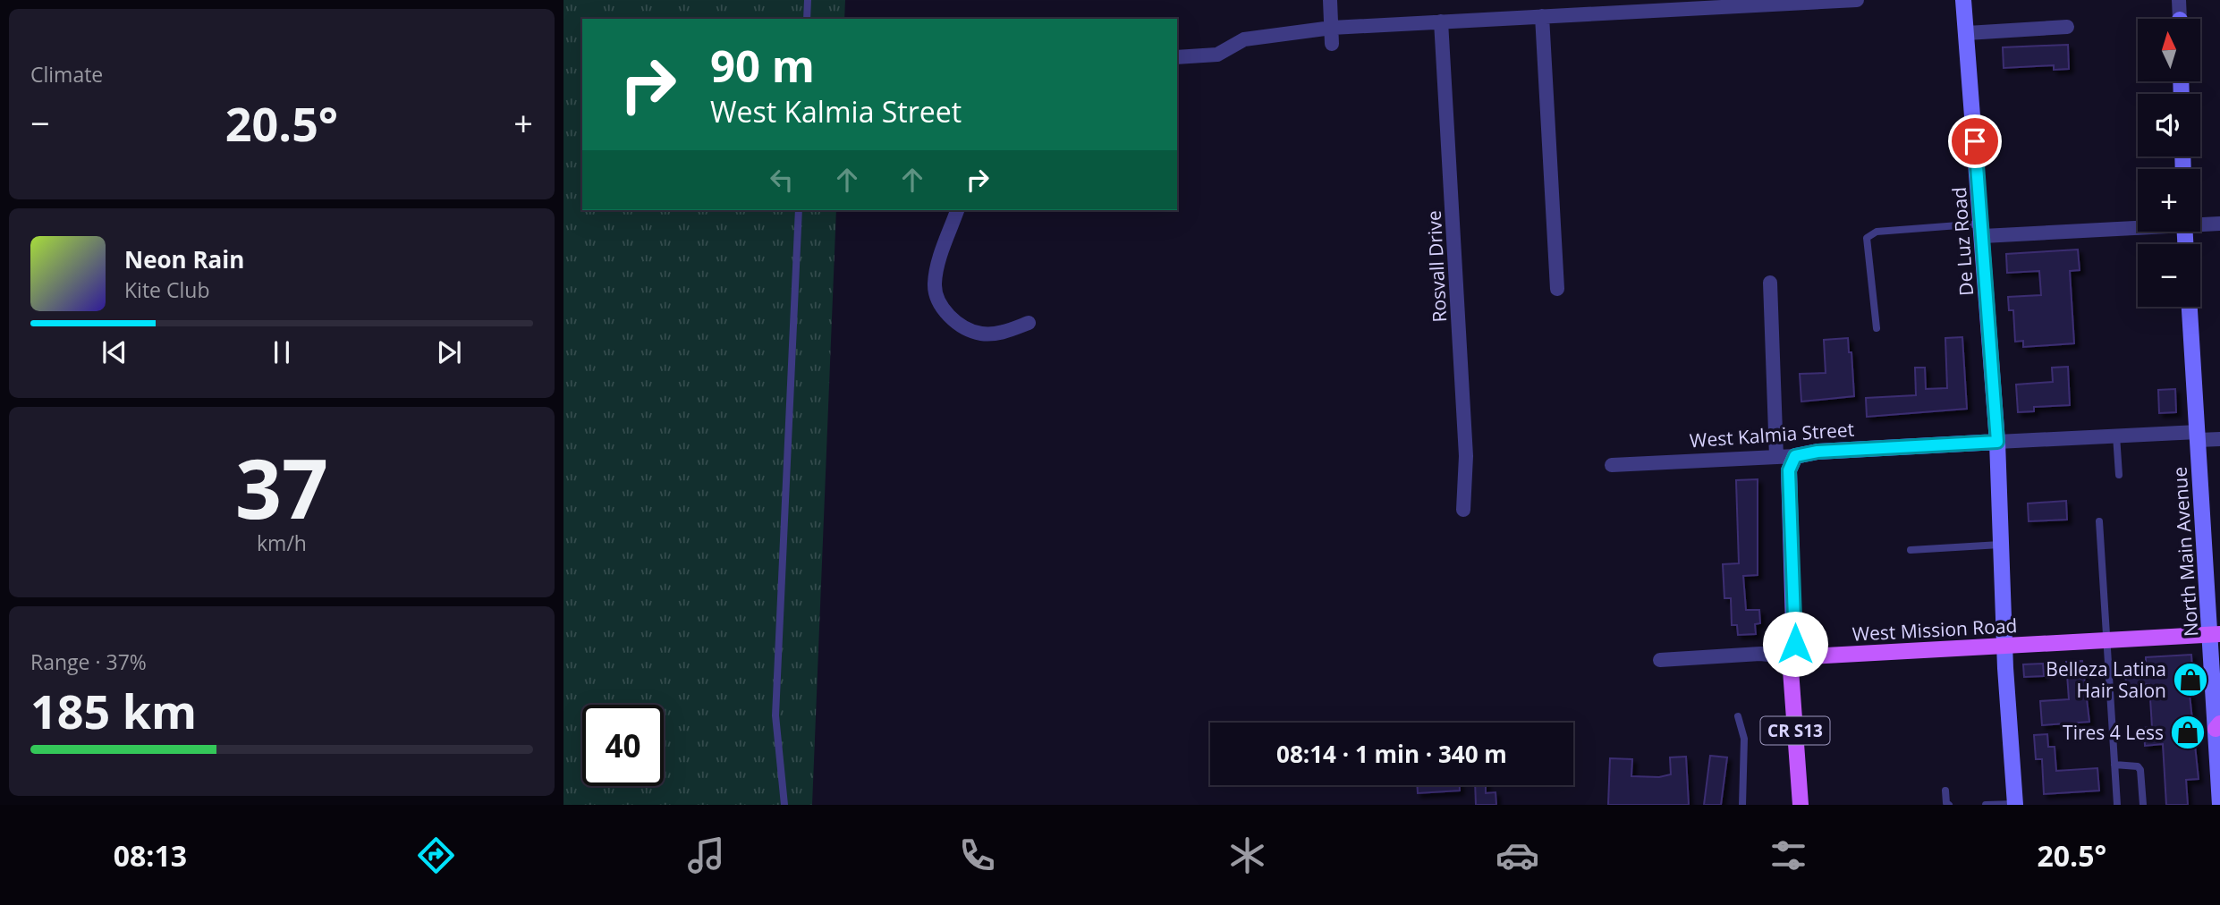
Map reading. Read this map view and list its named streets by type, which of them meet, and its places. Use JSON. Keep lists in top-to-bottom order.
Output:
{
  "streets": {
    "main road": ["West Mission Road", "CR S13"],
    "street": [
      "De Luz Road",
      "Rosvall Drive",
      "West Kalmia Street",
      "North Main Avenue"
    ]
  },
  "crossings": [
    ["De Luz Road", "West Kalmia Street"],
    ["De Luz Road", "West Mission Road"],
    ["West Kalmia Street", "North Main Avenue"],
    ["North Main Avenue", "West Mission Road"],
    ["West Mission Road", "CR S13"]
  ],
  "places": {
    "shop": ["Belleza Latina Hair Salon", "Tires 4 Less"]
  },
  "north": "top",
  "page": {
    "tile": [
      "Climate",
      ["37", "km/h"],
      ["Range · 37%", "185 km"]
    ],
    "map_buttons": ["+", "−"],
    "turn": ["90 m", "West Kalmia Street"],
    "heat": ["−", "20.5°", "+"],
    "song": ["Neon Rain", "Kite Club"],
    "limit": "40",
    "trip": "08:14 · 1 min · 340 m",
    "tabs": ["08:13", "20.5°"]
  }
}
